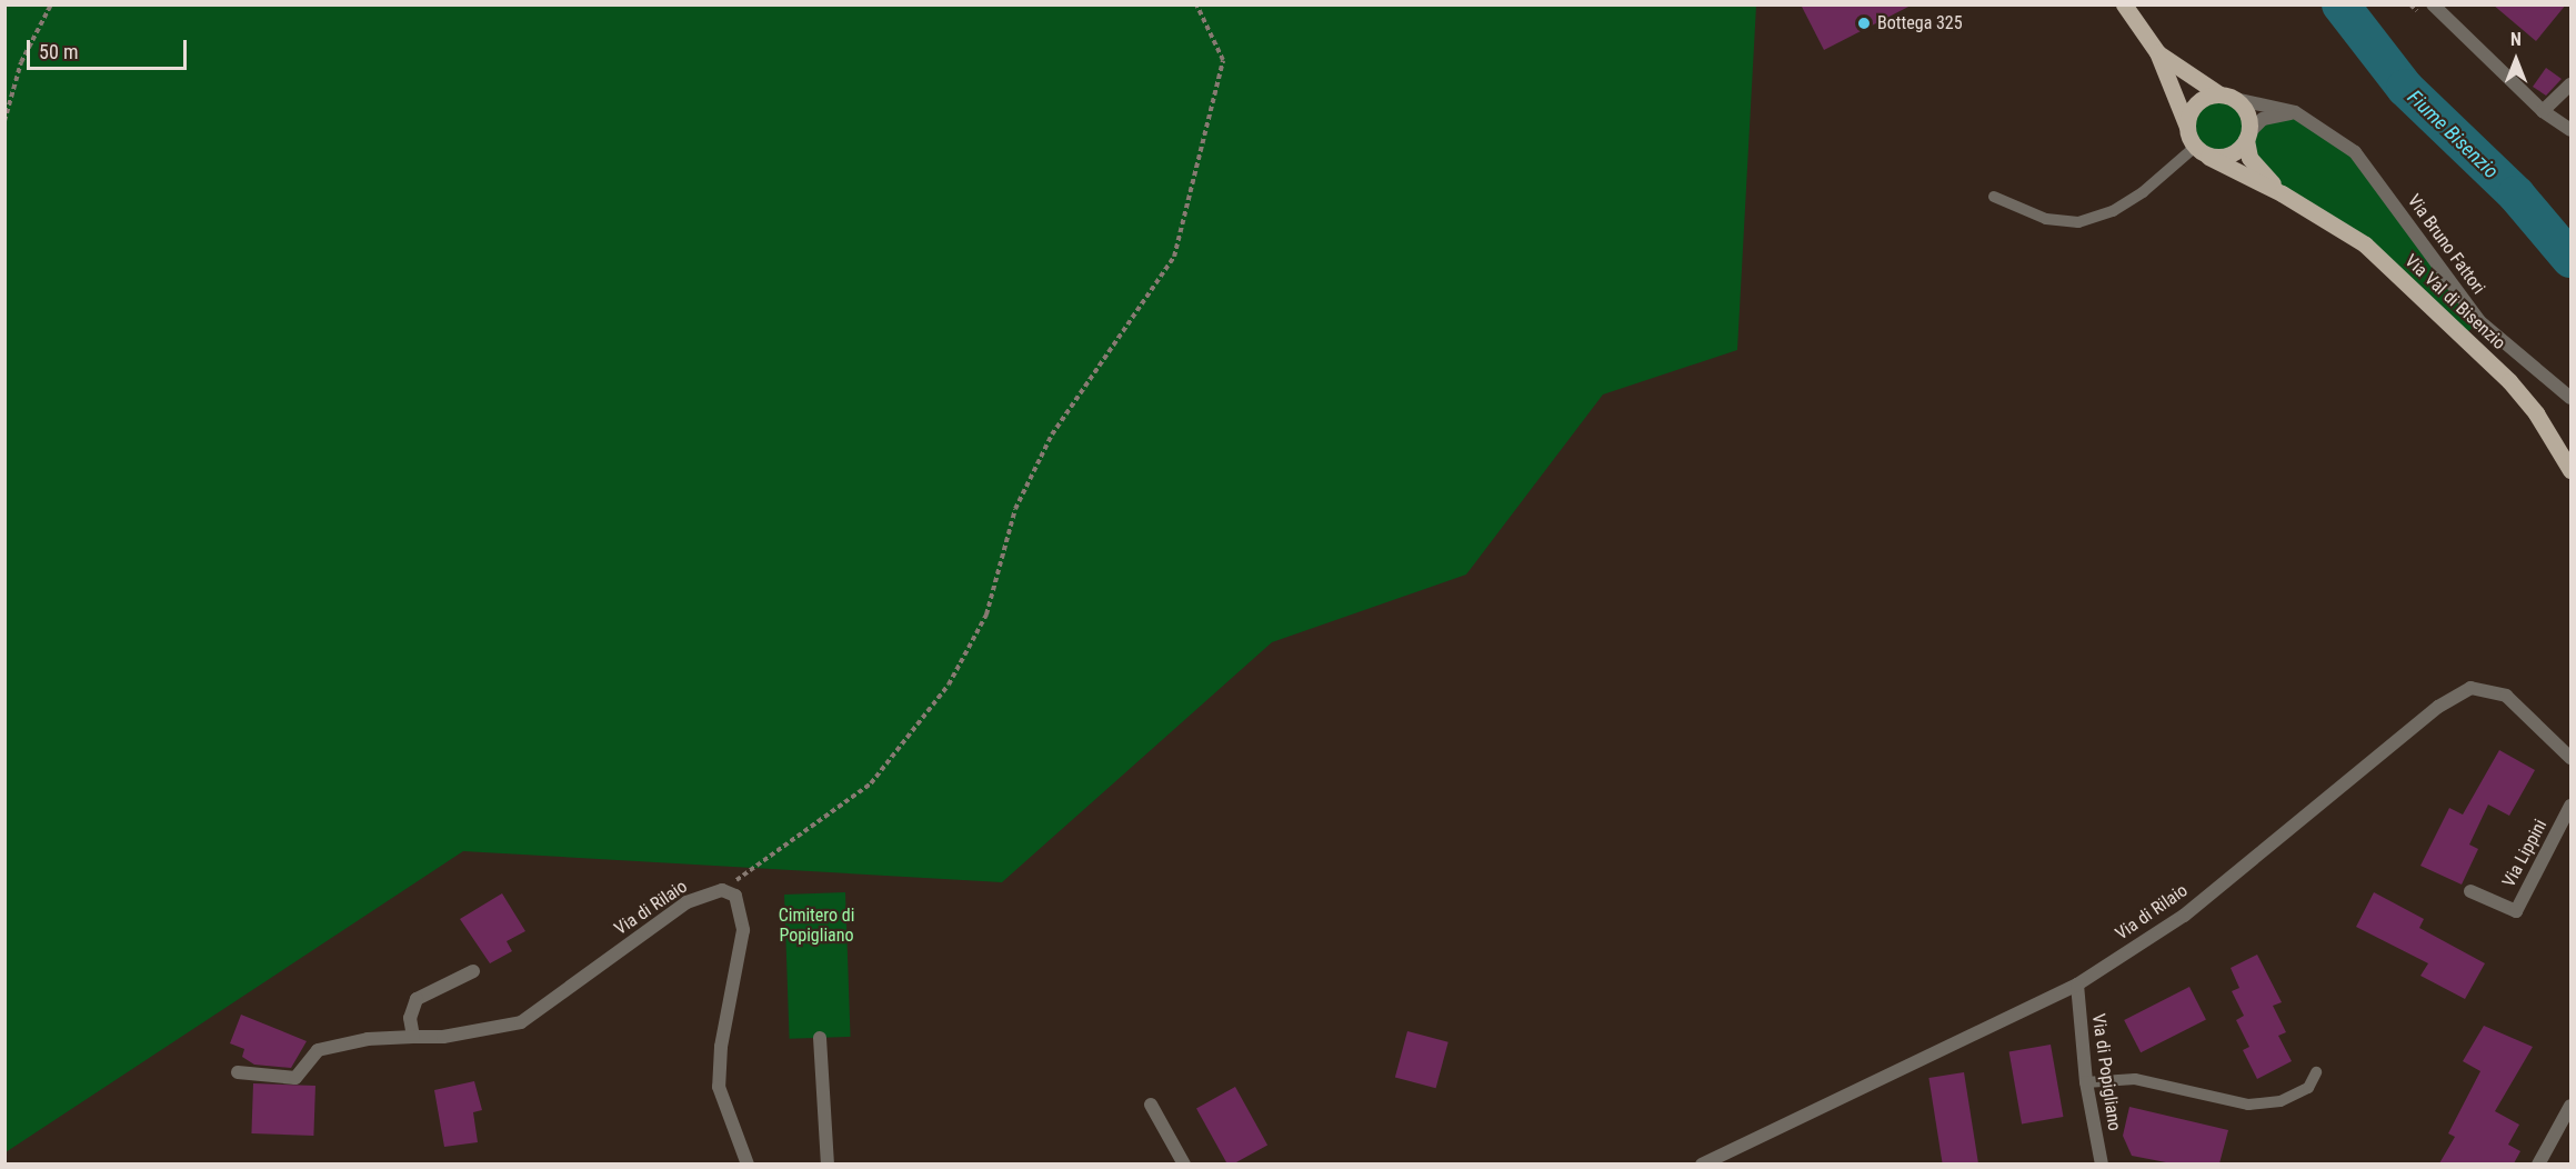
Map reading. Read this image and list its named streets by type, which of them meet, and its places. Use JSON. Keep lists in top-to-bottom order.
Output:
{
  "streets": {
    "main road": ["Via Val di Bisenzio"],
    "street": [
      "Via Bruno Fattori",
      "Via Lippini",
      "Via di Rilaio",
      "Via di Popigliano"
    ]
  },
  "crossings": [
    ["Via di Rilaio", "Via di Popigliano"]
  ],
  "water": ["Fiume Bisenzio"],
  "parks": ["Cimitero di Popigliano"],
  "places": ["Bottega 325"],
  "scale_bar": "50 m",
  "north": "top"
}
